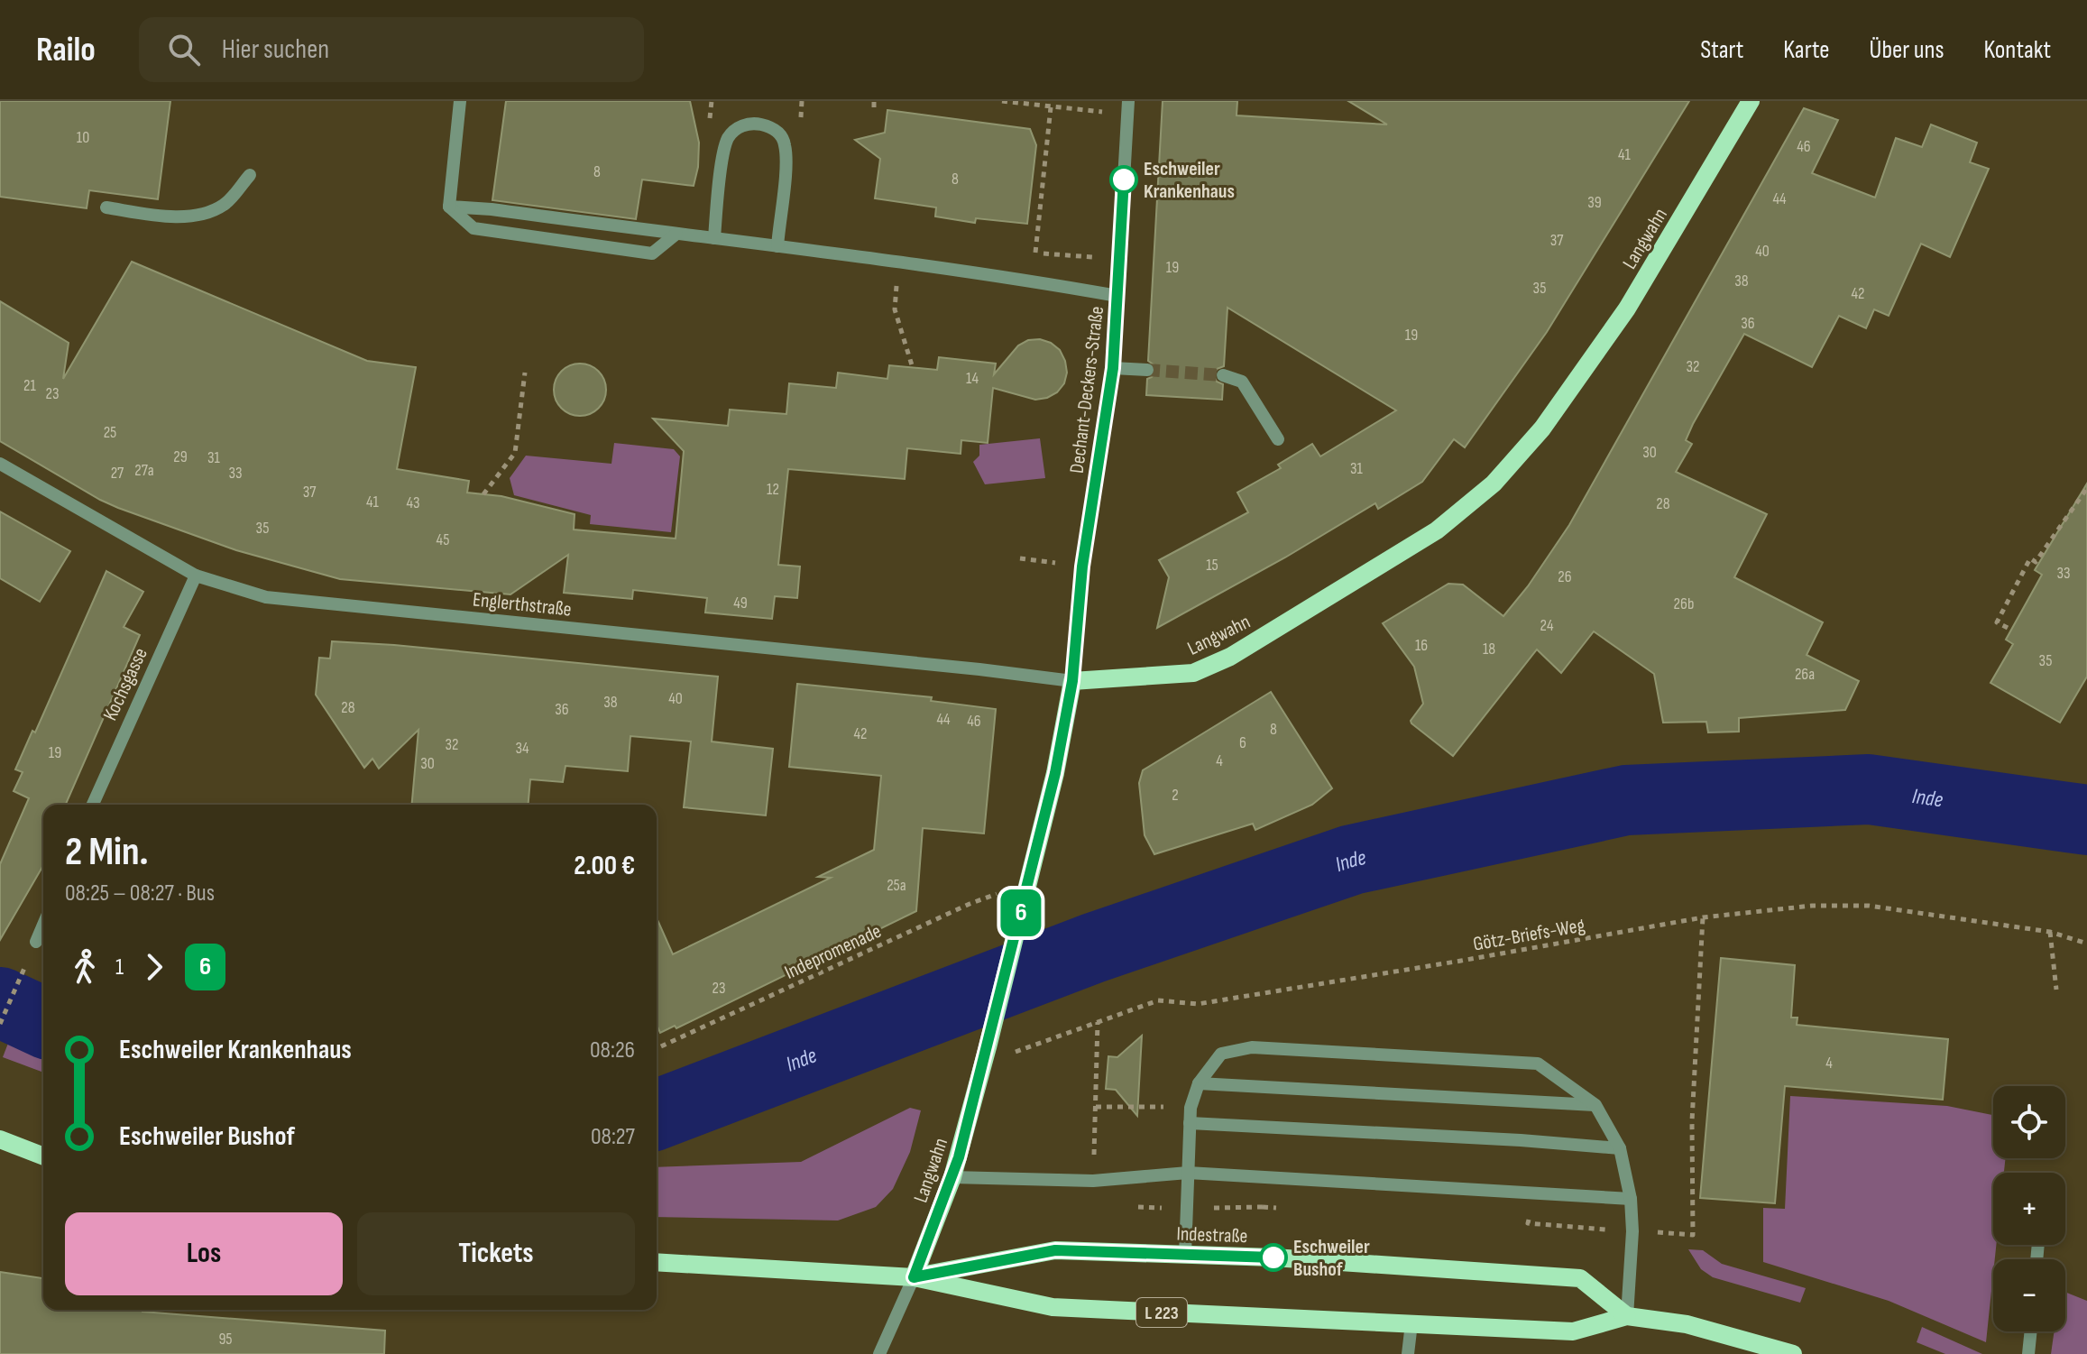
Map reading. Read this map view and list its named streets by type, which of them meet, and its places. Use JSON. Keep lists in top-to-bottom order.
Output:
{
  "streets": {
    "main road": ["Langwahn", "Indestraße", "L 223"],
    "street": ["Dechant-Deckers-Straße", "Englerthstraße", "Kochsgasse"],
    "path": ["Götz-Briefs-Weg", "Indepromenade"]
  },
  "crossings": [
    ["Langwahn", "Dechant-Deckers-Straße"],
    ["Langwahn", "Englerthstraße"],
    ["Langwahn", "Götz-Briefs-Weg"],
    ["Langwahn", "Indepromenade"],
    ["Langwahn", "Indestraße"],
    ["Dechant-Deckers-Straße", "Englerthstraße"],
    ["Englerthstraße", "Kochsgasse"]
  ],
  "water": ["Inde"],
  "places": ["Eschweiler Krankenhaus", "Eschweiler Bushof"],
  "lines": ["bus line 6"],
  "house_numbers": [
    "10",
    "46",
    "41",
    "8",
    "8",
    "44",
    "39",
    "37",
    "40",
    "19",
    "38",
    "35",
    "42",
    "36",
    "19",
    "32",
    "14",
    "21",
    "23",
    "25",
    "30",
    "29",
    "31",
    "31",
    "27a",
    "27",
    "33",
    "12",
    "37",
    "41",
    "43",
    "28",
    "35",
    "45",
    "15",
    "33",
    "26",
    "49",
    "26b",
    "24",
    "16",
    "18",
    "35",
    "26a",
    "40",
    "38",
    "28",
    "36",
    "44",
    "46",
    "8",
    "42",
    "6",
    "32",
    "34",
    "19",
    "4",
    "30",
    "2",
    "25a",
    "23",
    "4",
    "95"
  ],
  "page": {
    "header": "Railo",
    "search": "Hier suchen",
    "nav": [
      "Start",
      "Karte",
      "Über uns",
      "Kontakt"
    ],
    "on_map": "6",
    "heading": ["2 Min.", "08:25 – 08:27 · Bus", "2.00 €"],
    "legs": ["1", "6"],
    "list": [
      {
        "name": "Eschweiler Krankenhaus",
        "value": "08:26"
      },
      {
        "name": "Eschweiler Bushof",
        "value": "08:27"
      }
    ],
    "map_buttons": ["+", "−"],
    "buttons": ["Los", "Tickets"]
  }
}
